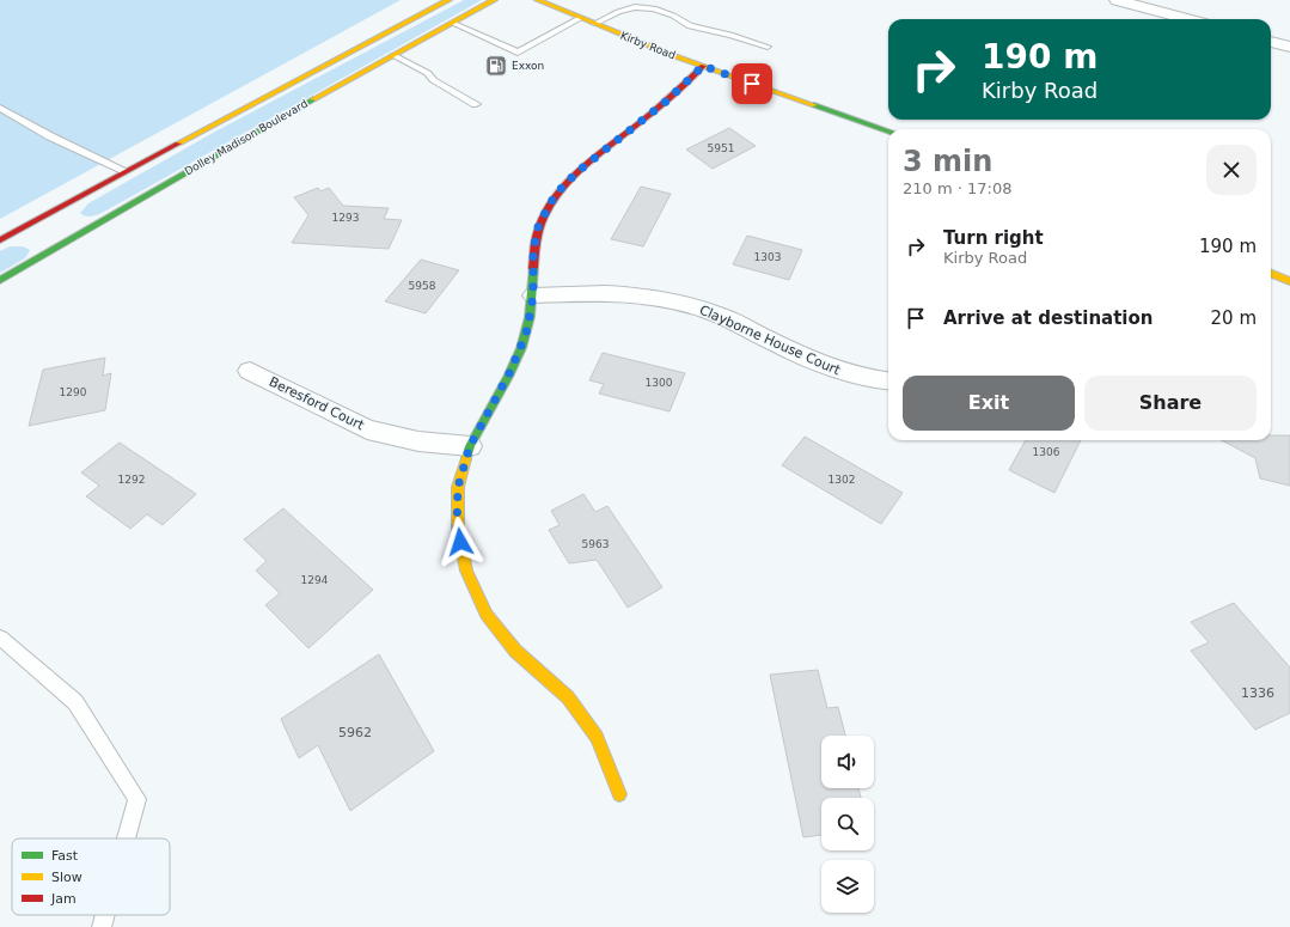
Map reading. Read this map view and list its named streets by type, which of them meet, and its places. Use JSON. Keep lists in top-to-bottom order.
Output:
{
  "streets": {
    "main road": ["Kirby Road", "Dolley Madison Boulevard"],
    "street": ["Clayborne House Court", "Beresford Court"]
  },
  "places": {
    "fuel station": ["Exxon"]
  },
  "house_numbers": [
    "5951",
    "1293",
    "1303",
    "5958",
    "1300",
    "1290",
    "1306",
    "1292",
    "1302",
    "5963",
    "1294",
    "1336",
    "5962"
  ],
  "legend": ["Fast", "Slow", "Jam"],
  "page": {
    "turn": ["190 m", "Kirby Road"],
    "heading": ["3 min", "210 m · 17:08"],
    "list": [
      {
        "name": "Turn right",
        "note": "Kirby Road",
        "value": "190 m"
      },
      {
        "name": "Arrive at destination",
        "value": "20 m"
      }
    ],
    "buttons": ["Exit", "Share"]
  }
}
